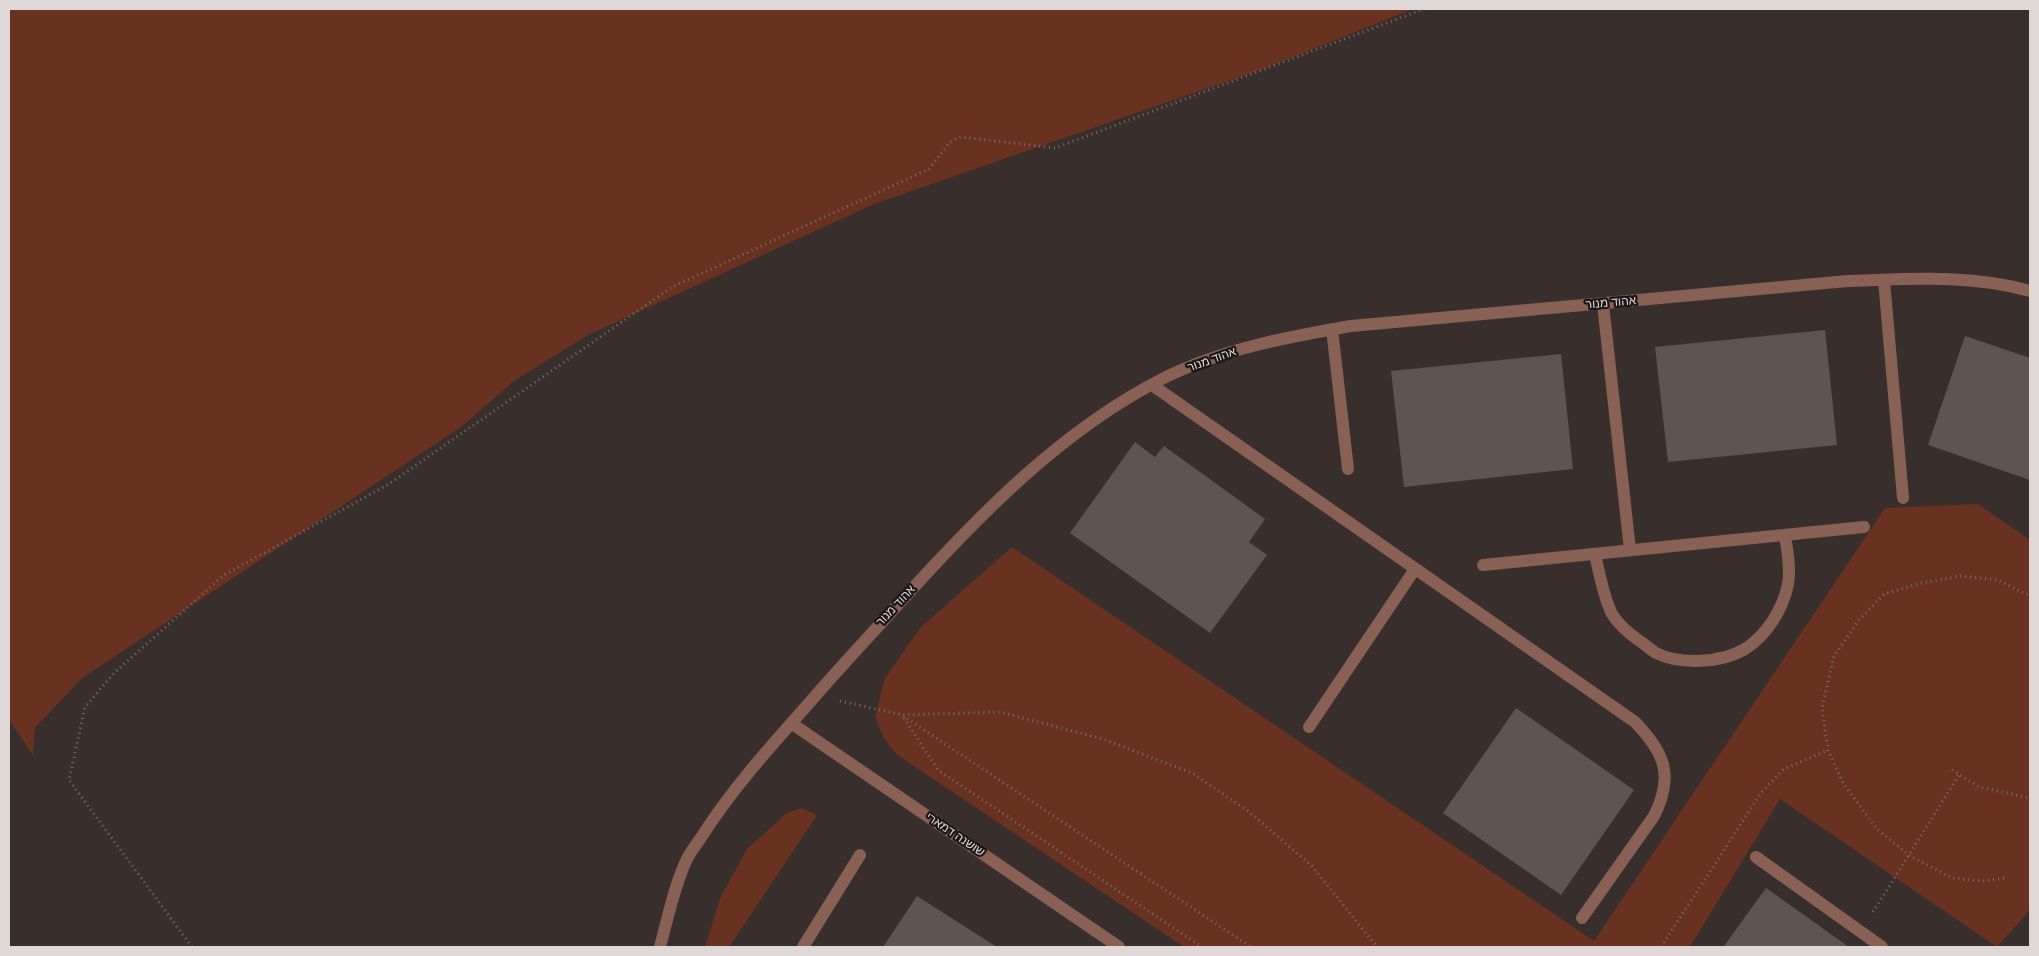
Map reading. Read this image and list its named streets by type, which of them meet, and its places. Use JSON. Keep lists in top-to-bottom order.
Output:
{
  "streets": {
    "street": ["אהוד מנור", "שושנה דמארי"]
  },
  "crossings": [
    ["אהוד מנור", "שושנה דמארי"]
  ]
}
